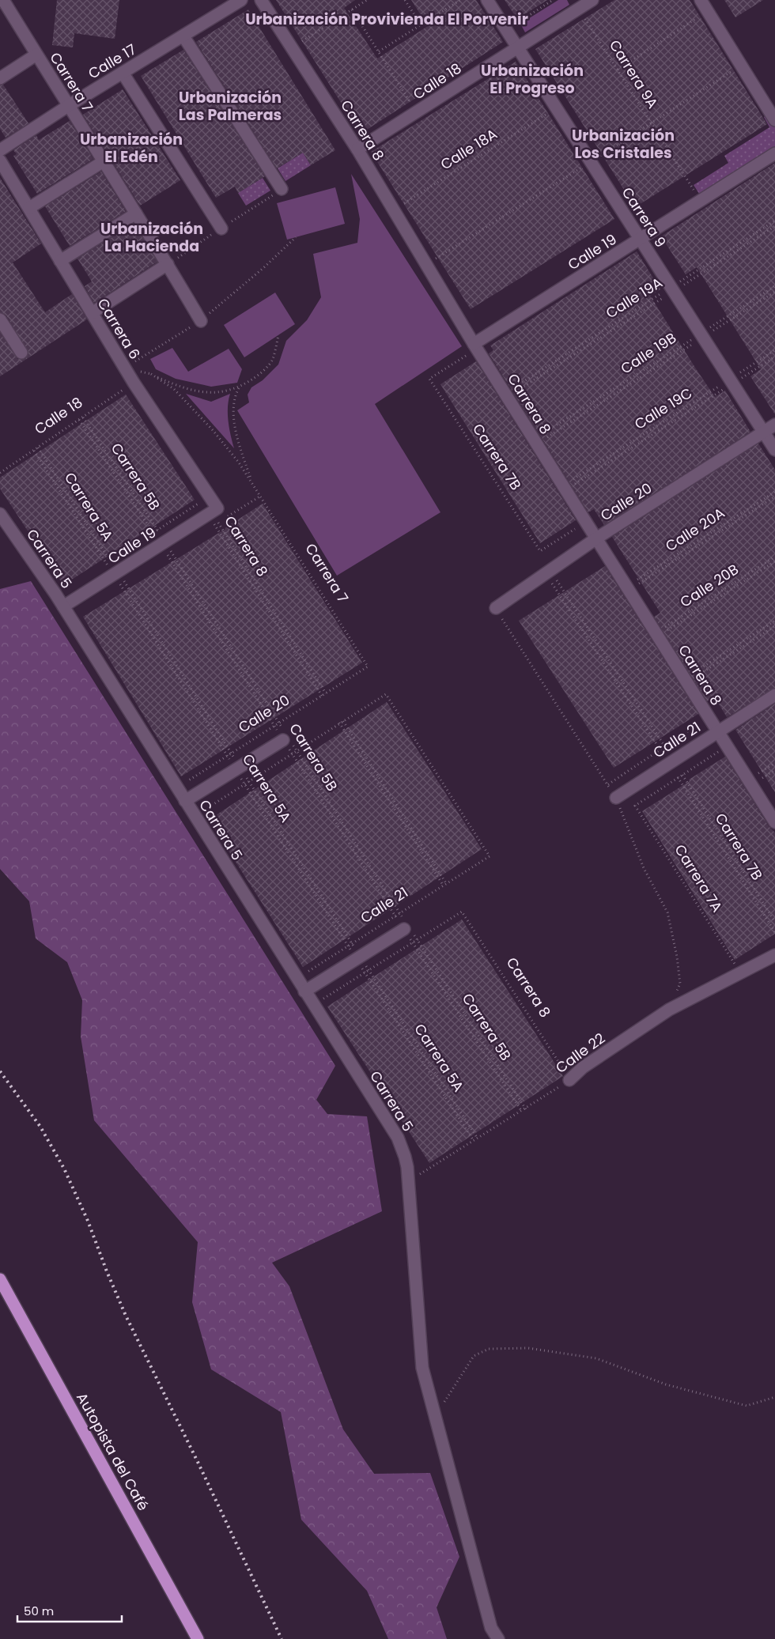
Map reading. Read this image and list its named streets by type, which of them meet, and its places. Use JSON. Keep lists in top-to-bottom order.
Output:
{
  "streets": {
    "highway": ["Autopista del Café"],
    "street": [
      "Calle 17",
      "Calle 18",
      "Carrera 7",
      "Carrera 8",
      "Carrera 9",
      "Calle 19",
      "Carrera 6",
      "Calle 20",
      "Carrera 5",
      "Calle 21",
      "Calle 22"
    ],
    "path": [
      "Carrera 9A",
      "Calle 18A",
      "Calle 19A",
      "Calle 19B",
      "Calle 19C",
      "Carrera 7B",
      "Carrera 5B",
      "Carrera 5A",
      "Calle 20A",
      "Calle 20B",
      "Carrera 7A"
    ]
  },
  "crossings": [
    ["Calle 17", "Carrera 7"],
    ["Carrera 9A", "Calle 18"],
    ["Carrera 9A", "Calle 19"],
    ["Calle 18", "Carrera 8"],
    ["Calle 18", "Carrera 9"],
    ["Calle 18", "Carrera 6"],
    ["Calle 18", "Carrera 5B"],
    ["Calle 18", "Carrera 5A"],
    ["Carrera 7", "Calle 20"],
    ["Carrera 8", "Calle 18A"],
    ["Carrera 8", "Calle 19"],
    ["Carrera 8", "Calle 19A"],
    ["Carrera 8", "Carrera 6"],
    ["Carrera 8", "Calle 19B"],
    ["Carrera 8", "Calle 19C"],
    ["Carrera 8", "Carrera 7B"],
    ["Carrera 8", "Carrera 5B"],
    ["Carrera 8", "Calle 20"],
    ["Carrera 8", "Calle 20A"],
    ["Carrera 8", "Calle 20B"],
    ["Carrera 8", "Calle 21"],
    ["Carrera 8", "Calle 22"],
    ["Calle 18A", "Carrera 9"],
    ["Carrera 9", "Calle 19"],
    ["Carrera 9", "Calle 19A"],
    ["Carrera 9", "Calle 19B"],
    ["Carrera 9", "Calle 19C"],
    ["Carrera 9", "Calle 20"],
    ["Calle 19", "Carrera 6"],
    ["Calle 19", "Carrera 7B"],
    ["Calle 19", "Carrera 5B"],
    ["Calle 19", "Carrera 5A"],
    ["Calle 19", "Carrera 5"],
    ["Carrera 7B", "Calle 20"],
    ["Carrera 7B", "Carrera 7A"],
    ["Carrera 5B", "Calle 20"],
    ["Carrera 5B", "Calle 21"],
    ["Carrera 5B", "Calle 22"],
    ["Calle 20", "Carrera 5A"],
    ["Calle 20", "Carrera 5"],
    ["Carrera 5A", "Calle 21"],
    ["Carrera 5A", "Calle 22"],
    ["Carrera 5", "Calle 21"],
    ["Carrera 5", "Calle 22"]
  ],
  "districts": [
    "Urbanización Provivienda El Porvenir",
    "Urbanización El Progreso",
    "Urbanización Las Palmeras",
    "Urbanización Los Cristales",
    "Urbanización El Edén",
    "Urbanización La Hacienda"
  ],
  "scale_bar": "50 m"
}
